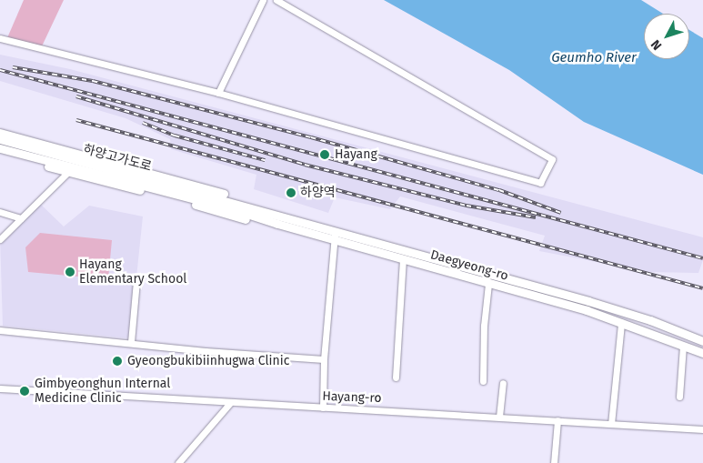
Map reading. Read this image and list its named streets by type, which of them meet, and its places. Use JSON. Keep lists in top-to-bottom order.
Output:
{
  "streets": {
    "main road": ["하양고가도로", "Daegyeong-ro"],
    "street": ["Hayang-ro"]
  },
  "crossings": [
    ["하양고가도로", "Daegyeong-ro"]
  ],
  "water": ["Geumho River"],
  "places": [
    "Hayang",
    "하양역",
    "Hayang Elementary School",
    "Gyeongbukibiinhugwa Clinic",
    "Gimbyeonghun Internal Medicine Clinic"
  ],
  "north": "bottom left"
}
